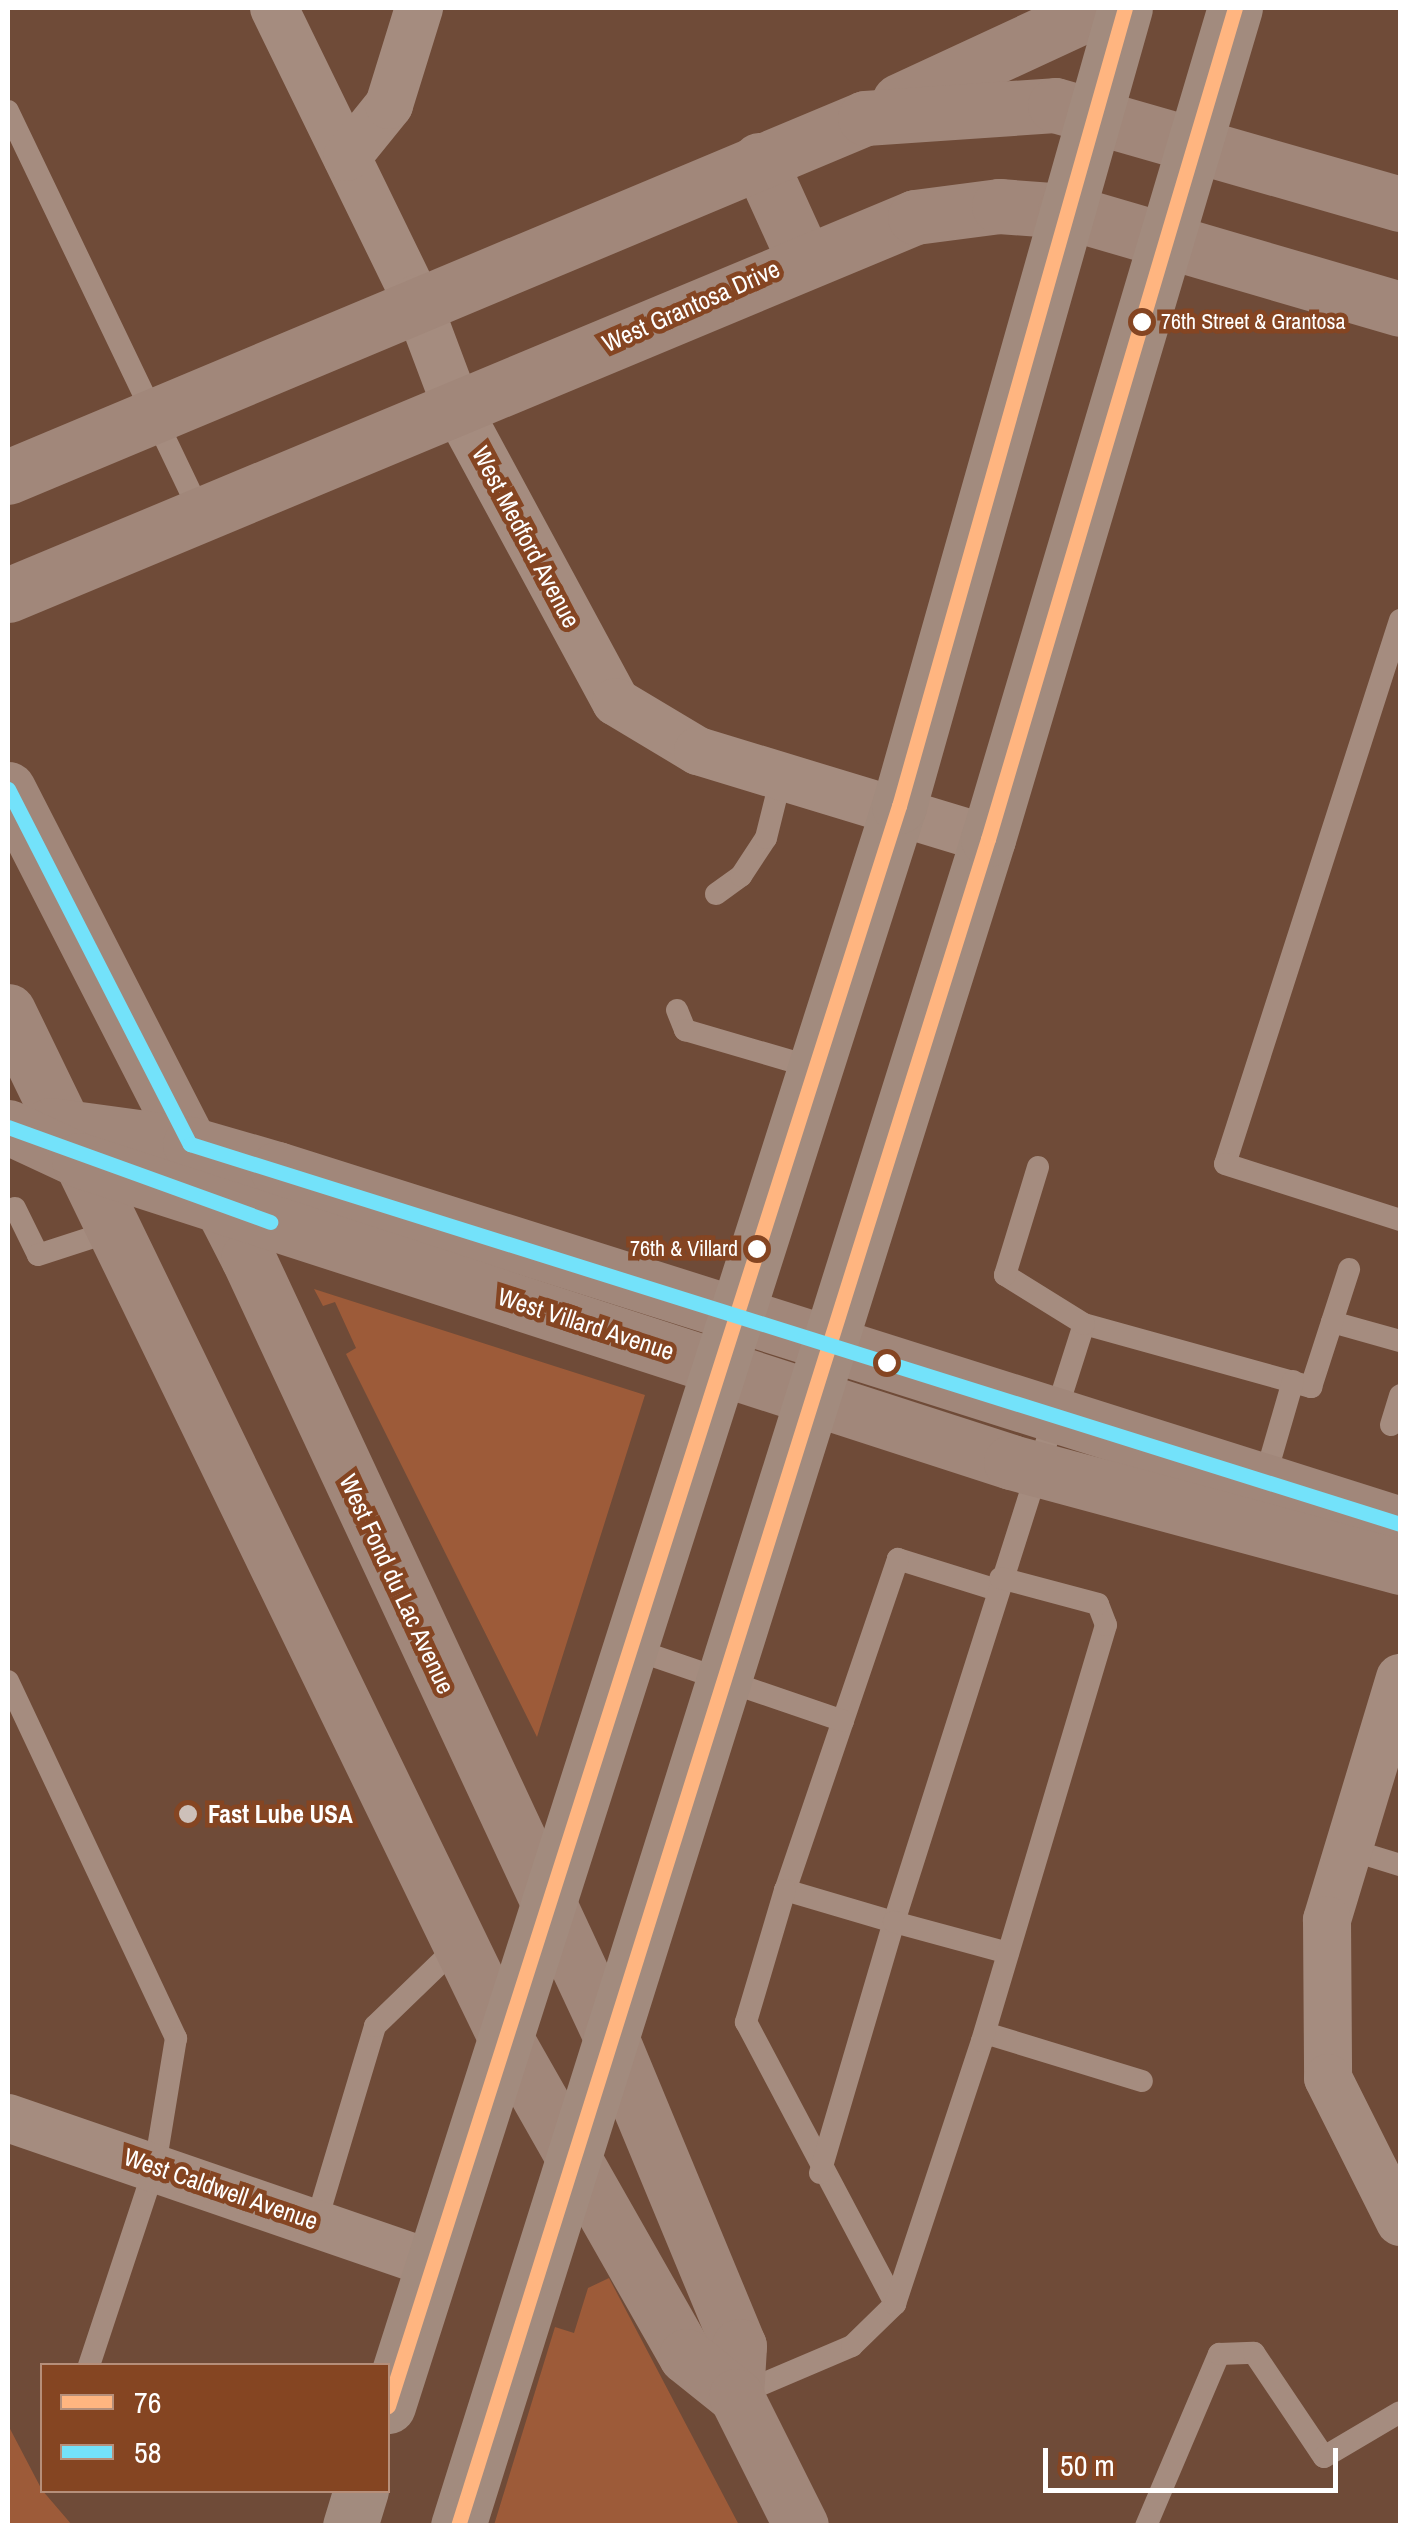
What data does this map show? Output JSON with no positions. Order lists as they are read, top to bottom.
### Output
{
  "streets": {
    "street": [
      "West Grantosa Drive",
      "West Medford Avenue",
      "West Villard Avenue",
      "West Fond du Lac Avenue",
      "West Caldwell Avenue"
    ]
  },
  "crossings": [
    ["West Grantosa Drive", "West Medford Avenue"],
    ["West Villard Avenue", "West Fond du Lac Avenue"]
  ],
  "places": ["76th Street & Grantosa", "76th & Villard", "Fast Lube USA"],
  "lines": ["transit line 76", "transit line 58"],
  "legend": ["76", "58"],
  "scale_bar": "50 m"
}
